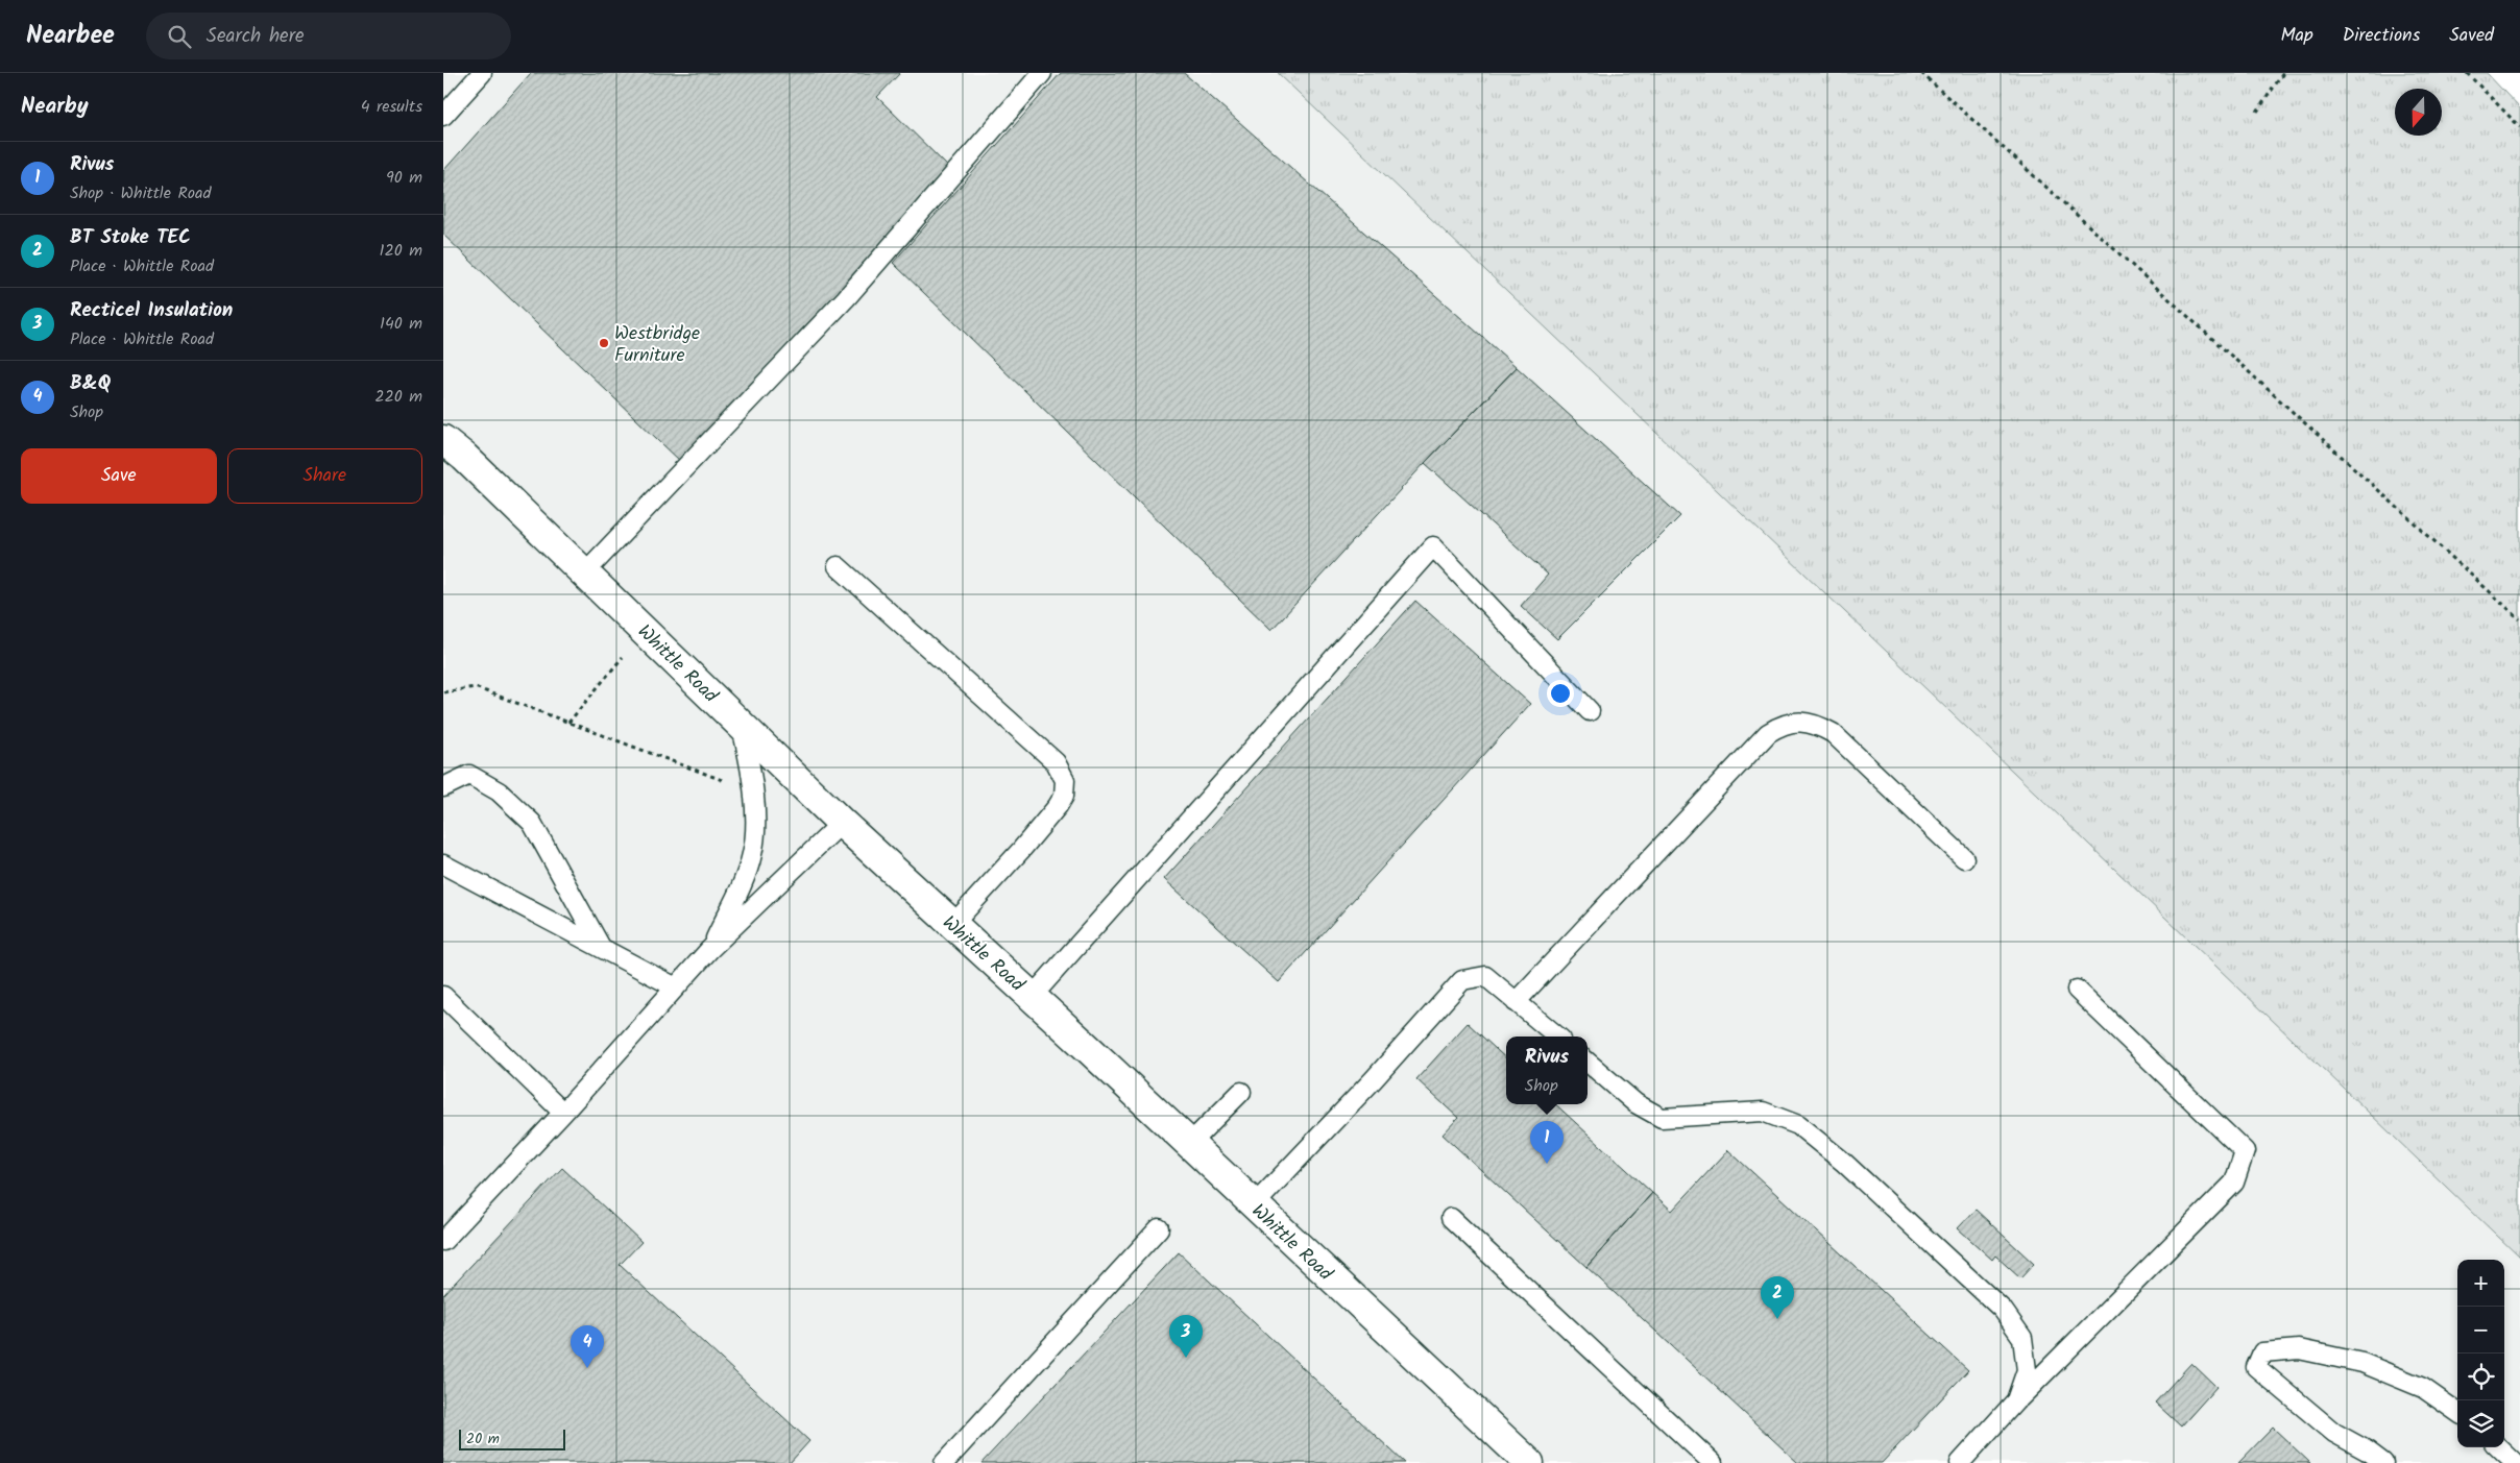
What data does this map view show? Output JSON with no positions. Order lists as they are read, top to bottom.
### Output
{
  "streets": {
    "street": ["Whittle Road"]
  },
  "places": ["Westbridge Furniture"],
  "scale_bar": "20 m",
  "north": "bottom",
  "page": {
    "header": "Nearbee",
    "search": "Search here",
    "nav": ["Map", "Directions", "Saved"],
    "heading": ["Nearby", "4 results"],
    "list": [
      {
        "mark": "1",
        "name": "Rivus",
        "note": "Shop · Whittle Road",
        "value": "90 m"
      },
      {
        "mark": "2",
        "name": "BT Stoke TEC",
        "note": "Place · Whittle Road",
        "value": "120 m"
      },
      {
        "mark": "3",
        "name": "Recticel Insulation",
        "note": "Place · Whittle Road",
        "value": "140 m"
      },
      {
        "mark": "4",
        "name": "B&Q",
        "note": "Shop",
        "value": "220 m"
      }
    ],
    "buttons": ["Save", "Share"],
    "popup": ["Rivus", "Shop"],
    "pins": [
      "1",
      "2",
      "3",
      "4"
    ],
    "map_buttons": ["+", "−"],
    "scale": "20 m"
  }
}
